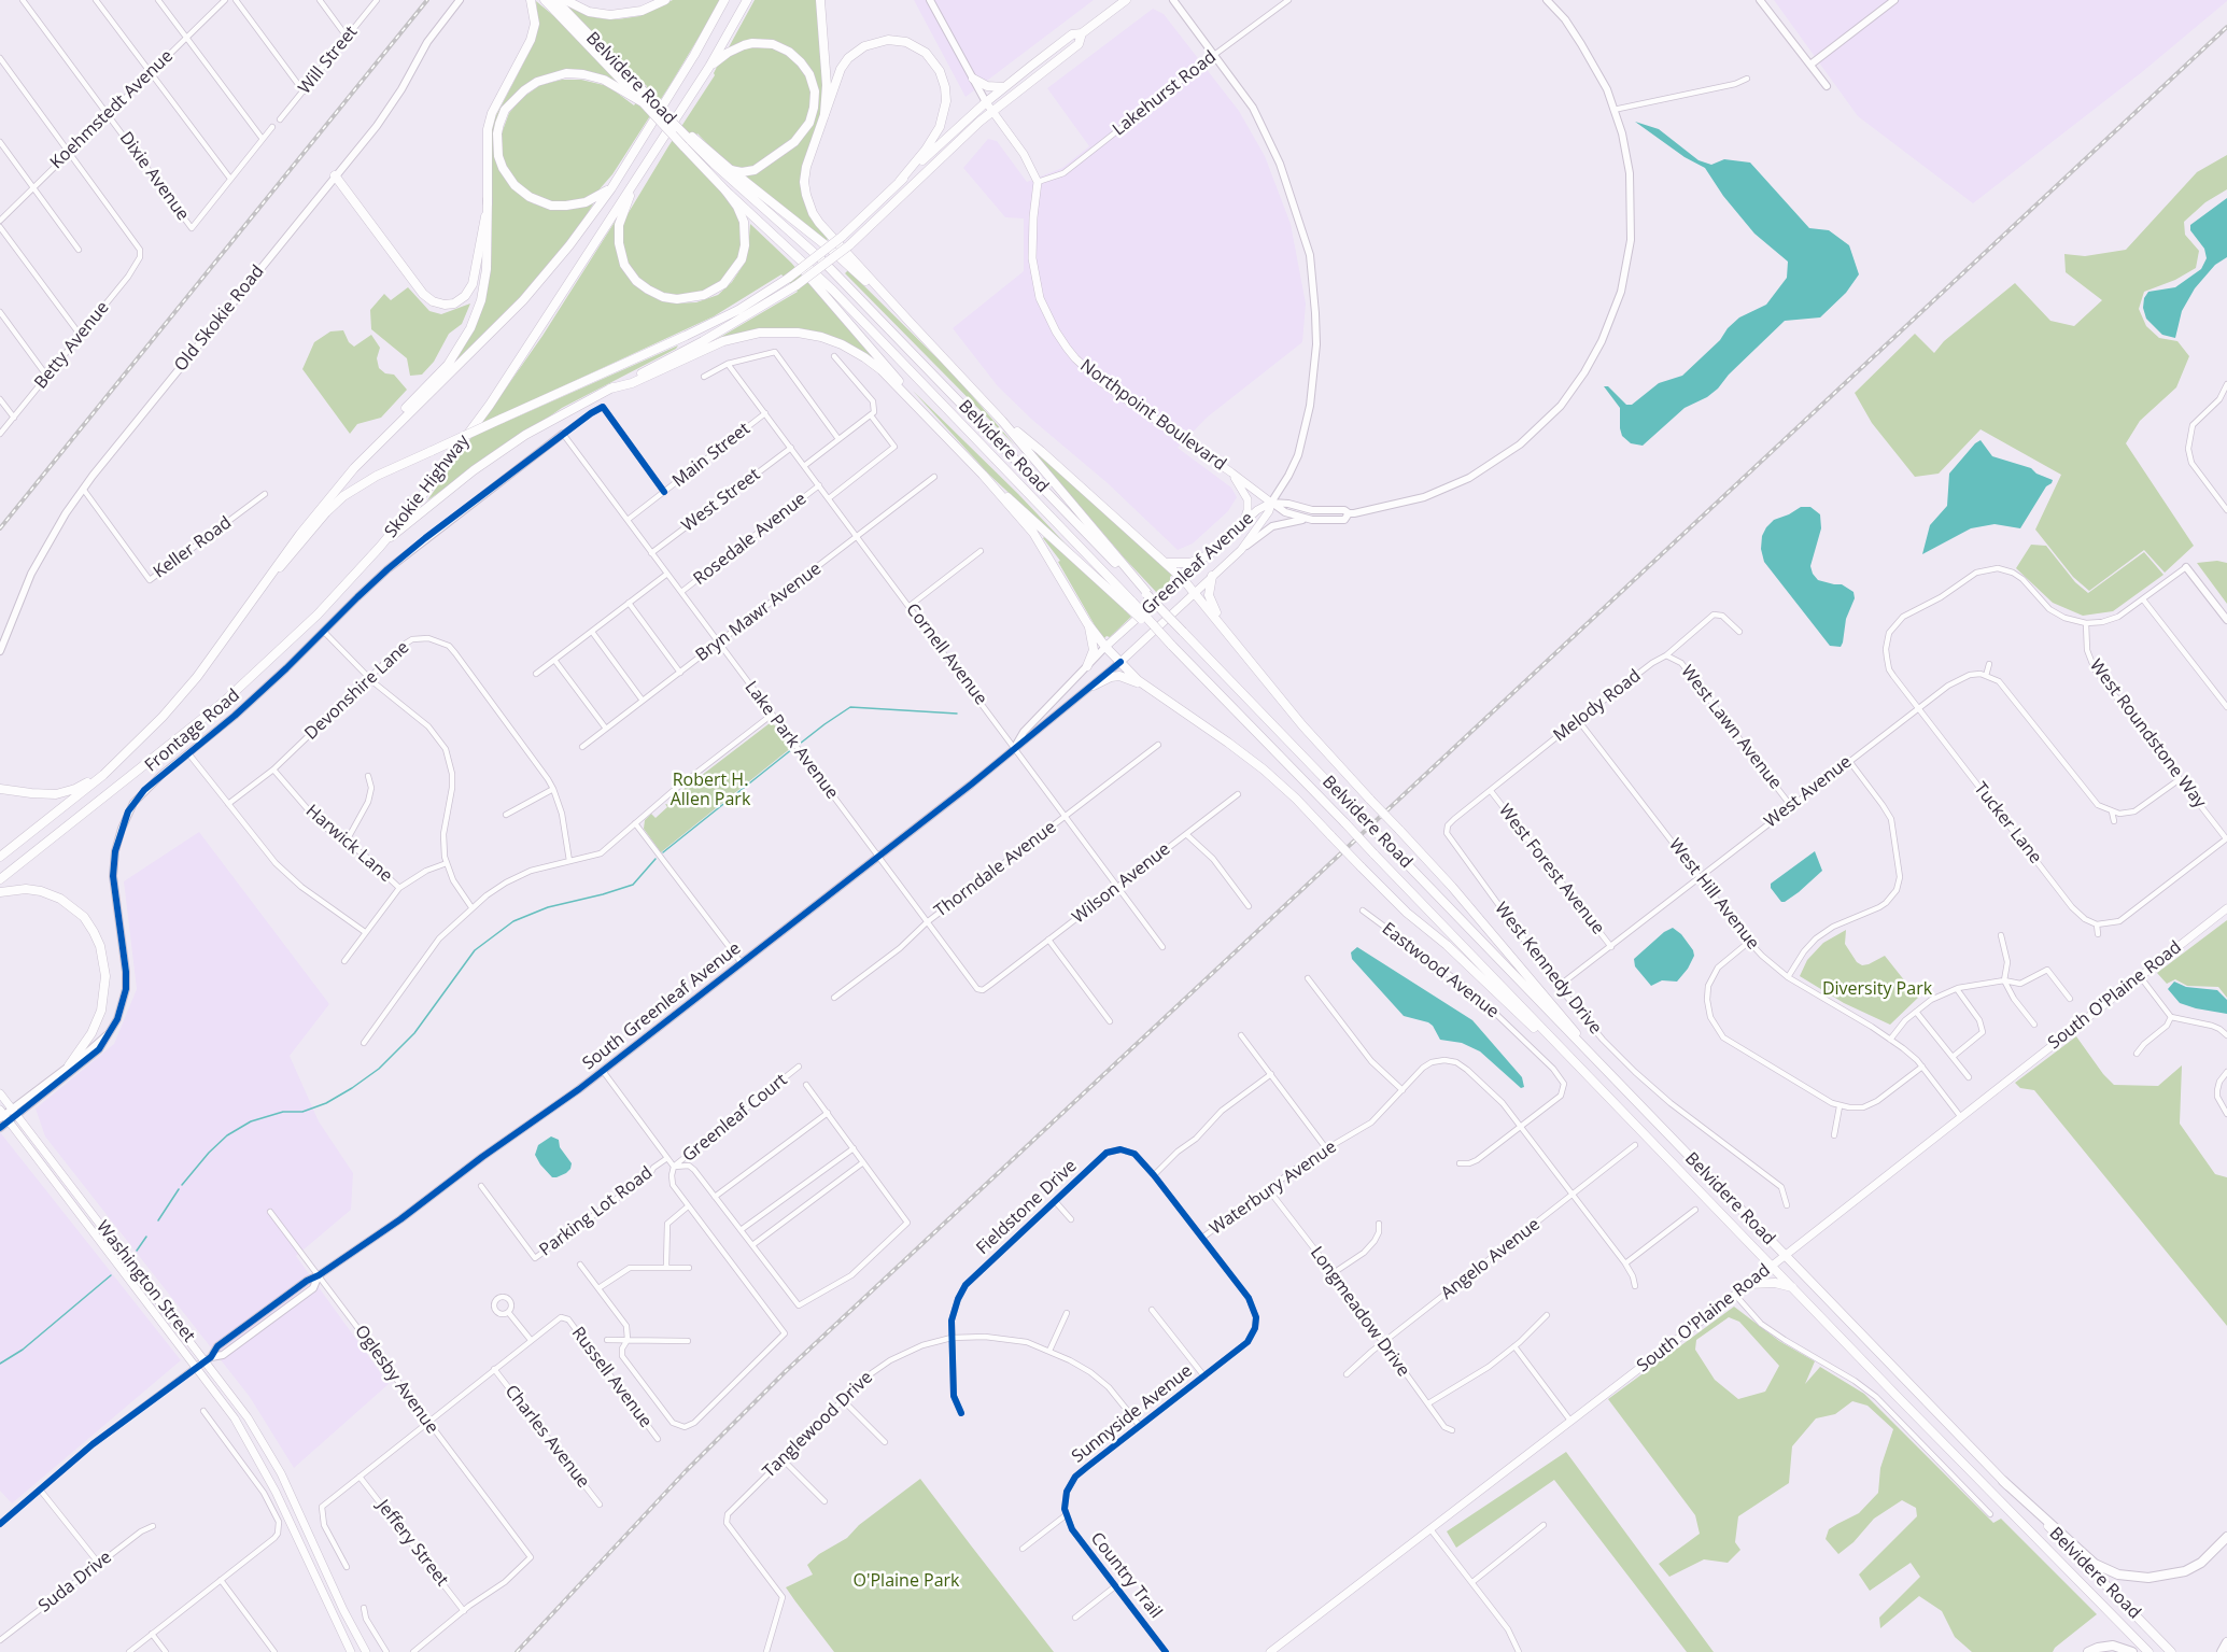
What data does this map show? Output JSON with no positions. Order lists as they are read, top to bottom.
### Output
{
  "streets": {
    "main road": [
      "Belvidere Road",
      "Northpoint Boulevard",
      "Skokie Highway",
      "Greenleaf Avenue",
      "South O'Plaine Road",
      "Washington Street"
    ],
    "street": [
      "Will Street",
      "Lakehurst Road",
      "Koehmstedt Avenue",
      "Dixie Avenue",
      "Old Skokie Road",
      "Betty Avenue",
      "Main Street",
      "West Street",
      "Rosedale Avenue",
      "Keller Road",
      "Bryn Mawr Avenue",
      "Cornell Avenue",
      "Devonshire Lane",
      "Melody Road",
      "West Lawn Avenue",
      "Frontage Road",
      "West Roundstone Way",
      "Lake Park Avenue",
      "West Avenue",
      "Tucker Lane",
      "Harwick Lane",
      "Thorndale Avenue",
      "West Forest Avenue",
      "Wilson Avenue",
      "West Hill Avenue",
      "West Kennedy Drive",
      "Eastwood Avenue",
      "South Greenleaf Avenue",
      "Greenleaf Court",
      "Waterbury Avenue",
      "Fieldstone Drive",
      "Parking Lot Road",
      "Angelo Avenue",
      "Longmeadow Drive",
      "Russell Avenue",
      "Oglesby Avenue",
      "Sunnyside Avenue",
      "Tanglewood Drive",
      "Charles Avenue",
      "Jeffery Street",
      "Country Trail",
      "Suda Drive"
    ]
  },
  "crossings": [
    ["Belvidere Road", "South O'Plaine Road"],
    ["Lakehurst Road", "Northpoint Boulevard"],
    ["Koehmstedt Avenue", "Dixie Avenue"],
    ["Koehmstedt Avenue", "Betty Avenue"],
    ["Old Skokie Road", "Keller Road"],
    ["Northpoint Boulevard", "Greenleaf Avenue"],
    ["Main Street", "Cornell Avenue"],
    ["Main Street", "Lake Park Avenue"],
    ["West Street", "Cornell Avenue"],
    ["West Street", "Lake Park Avenue"],
    ["Rosedale Avenue", "Cornell Avenue"],
    ["Rosedale Avenue", "Lake Park Avenue"],
    ["Greenleaf Avenue", "South Greenleaf Avenue"],
    ["Bryn Mawr Avenue", "Cornell Avenue"],
    ["Bryn Mawr Avenue", "Lake Park Avenue"],
    ["Cornell Avenue", "Thorndale Avenue"],
    ["Cornell Avenue", "Wilson Avenue"],
    ["Cornell Avenue", "South Greenleaf Avenue"],
    ["Devonshire Lane", "Harwick Lane"],
    ["Melody Road", "West Lawn Avenue"],
    ["Melody Road", "West Forest Avenue"],
    ["Melody Road", "West Hill Avenue"],
    ["Melody Road", "West Kennedy Drive"],
    ["West Lawn Avenue", "West Avenue"],
    ["Frontage Road", "Lake Park Avenue"],
    ["Frontage Road", "Washington Street"],
    ["West Roundstone Way", "Tucker Lane"],
    ["Lake Park Avenue", "Thorndale Avenue"],
    ["Lake Park Avenue", "Wilson Avenue"],
    ["Lake Park Avenue", "South Greenleaf Avenue"],
    ["West Avenue", "Tucker Lane"],
    ["West Avenue", "West Forest Avenue"],
    ["West Avenue", "West Hill Avenue"],
    ["West Avenue", "West Kennedy Drive"],
    ["West Hill Avenue", "South O'Plaine Road"],
    ["Eastwood Avenue", "Waterbury Avenue"],
    ["South Greenleaf Avenue", "Greenleaf Court"],
    ["South Greenleaf Avenue", "Washington Street"],
    ["South Greenleaf Avenue", "Oglesby Avenue"],
    ["Greenleaf Court", "Parking Lot Road"],
    ["Waterbury Avenue", "Fieldstone Drive"],
    ["Waterbury Avenue", "Longmeadow Drive"],
    ["Fieldstone Drive", "Sunnyside Avenue"],
    ["Fieldstone Drive", "Tanglewood Drive"],
    ["Angelo Avenue", "Longmeadow Drive"],
    ["Oglesby Avenue", "Jeffery Street"],
    ["Sunnyside Avenue", "Tanglewood Drive"],
    ["Sunnyside Avenue", "Country Trail"]
  ],
  "parks": ["Robert H. Allen Park", "Diversity Park", "O'Plaine Park"]
}
